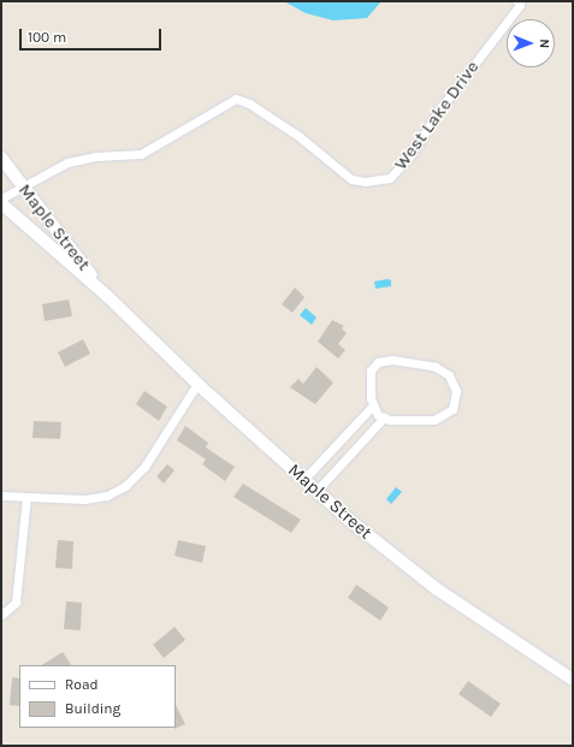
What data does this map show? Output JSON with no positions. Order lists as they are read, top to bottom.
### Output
{
  "streets": {
    "main road": ["Maple Street"],
    "street": ["West Lake Drive"]
  },
  "crossings": [
    ["West Lake Drive", "Maple Street"]
  ],
  "legend": ["Road", "Building"],
  "scale_bar": "100 m",
  "north": "right"
}
